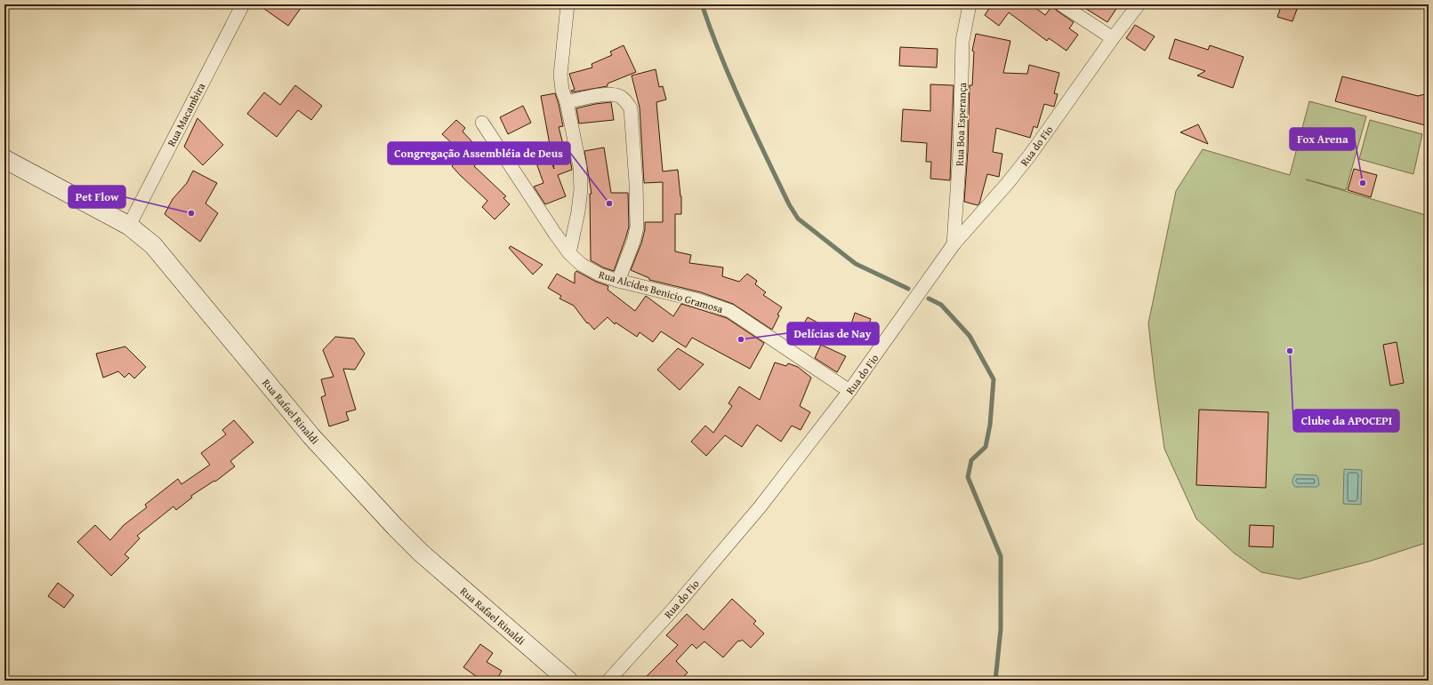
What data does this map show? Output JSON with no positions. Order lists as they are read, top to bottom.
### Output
{
  "streets": {
    "street": [
      "Rua Macambira",
      "Rua Boa Esperança",
      "Rua do Fio",
      "Rua Alcides Benicio Gramosa",
      "Rua Rafael Rinaldi"
    ]
  },
  "crossings": [
    ["Rua Macambira", "Rua Rafael Rinaldi"],
    ["Rua Boa Esperança", "Rua do Fio"],
    ["Rua do Fio", "Rua Alcides Benicio Gramosa"]
  ],
  "places": [
    "Fox Arena",
    "Congregação Assembléia de Deus",
    "Pet Flow",
    "Delícias de Nay",
    "Clube da APOCEPI"
  ]
}
